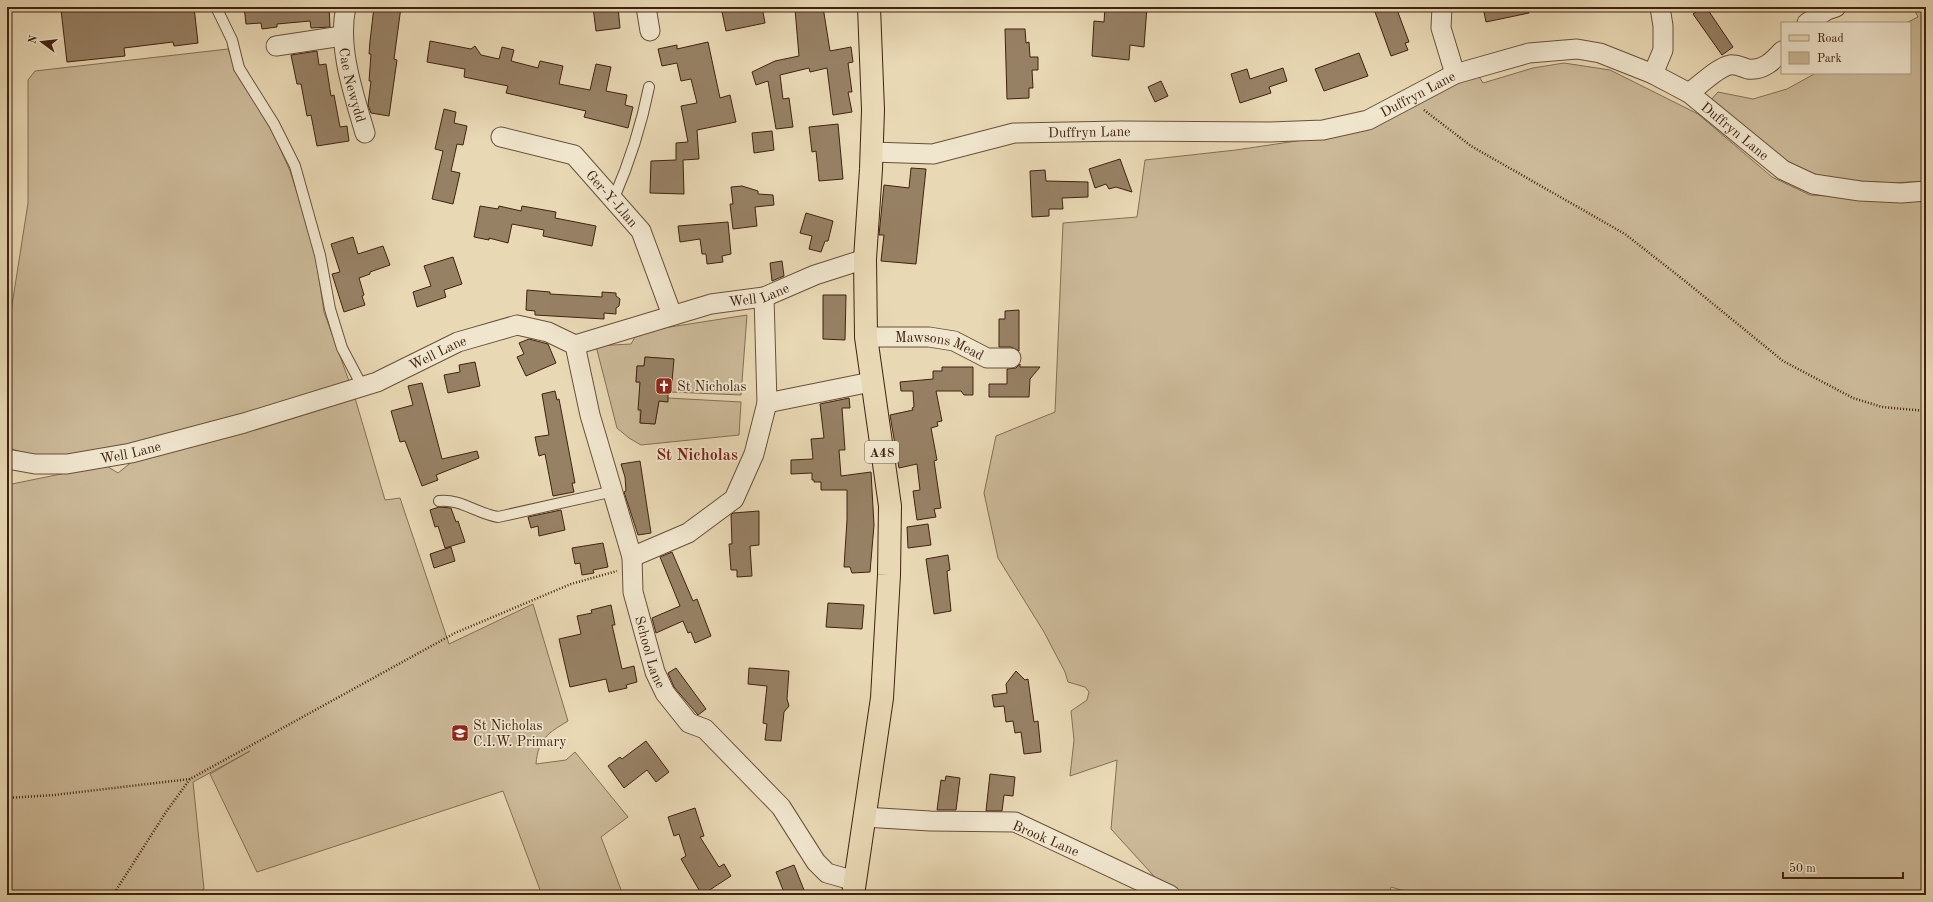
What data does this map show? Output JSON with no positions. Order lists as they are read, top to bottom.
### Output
{
  "streets": {
    "main road": ["A48"],
    "street": [
      "Cae Newydd",
      "Duffryn Lane",
      "Ger-Y-Llan",
      "Well Lane",
      "Mawsons Mead",
      "School Lane",
      "Brook Lane"
    ]
  },
  "crossings": [
    ["Duffryn Lane", "A48"],
    ["Ger-Y-Llan", "Well Lane"],
    ["Well Lane", "A48"],
    ["Well Lane", "School Lane"],
    ["Mawsons Mead", "A48"],
    ["A48", "School Lane"],
    ["A48", "Brook Lane"]
  ],
  "districts": ["St Nicholas"],
  "places": {
    "church": ["St Nicholas"],
    "school or university": ["St Nicholas C.I.W. Primary"]
  },
  "legend": ["Road", "Park"],
  "scale_bar": "50 m",
  "north": "left"
}
